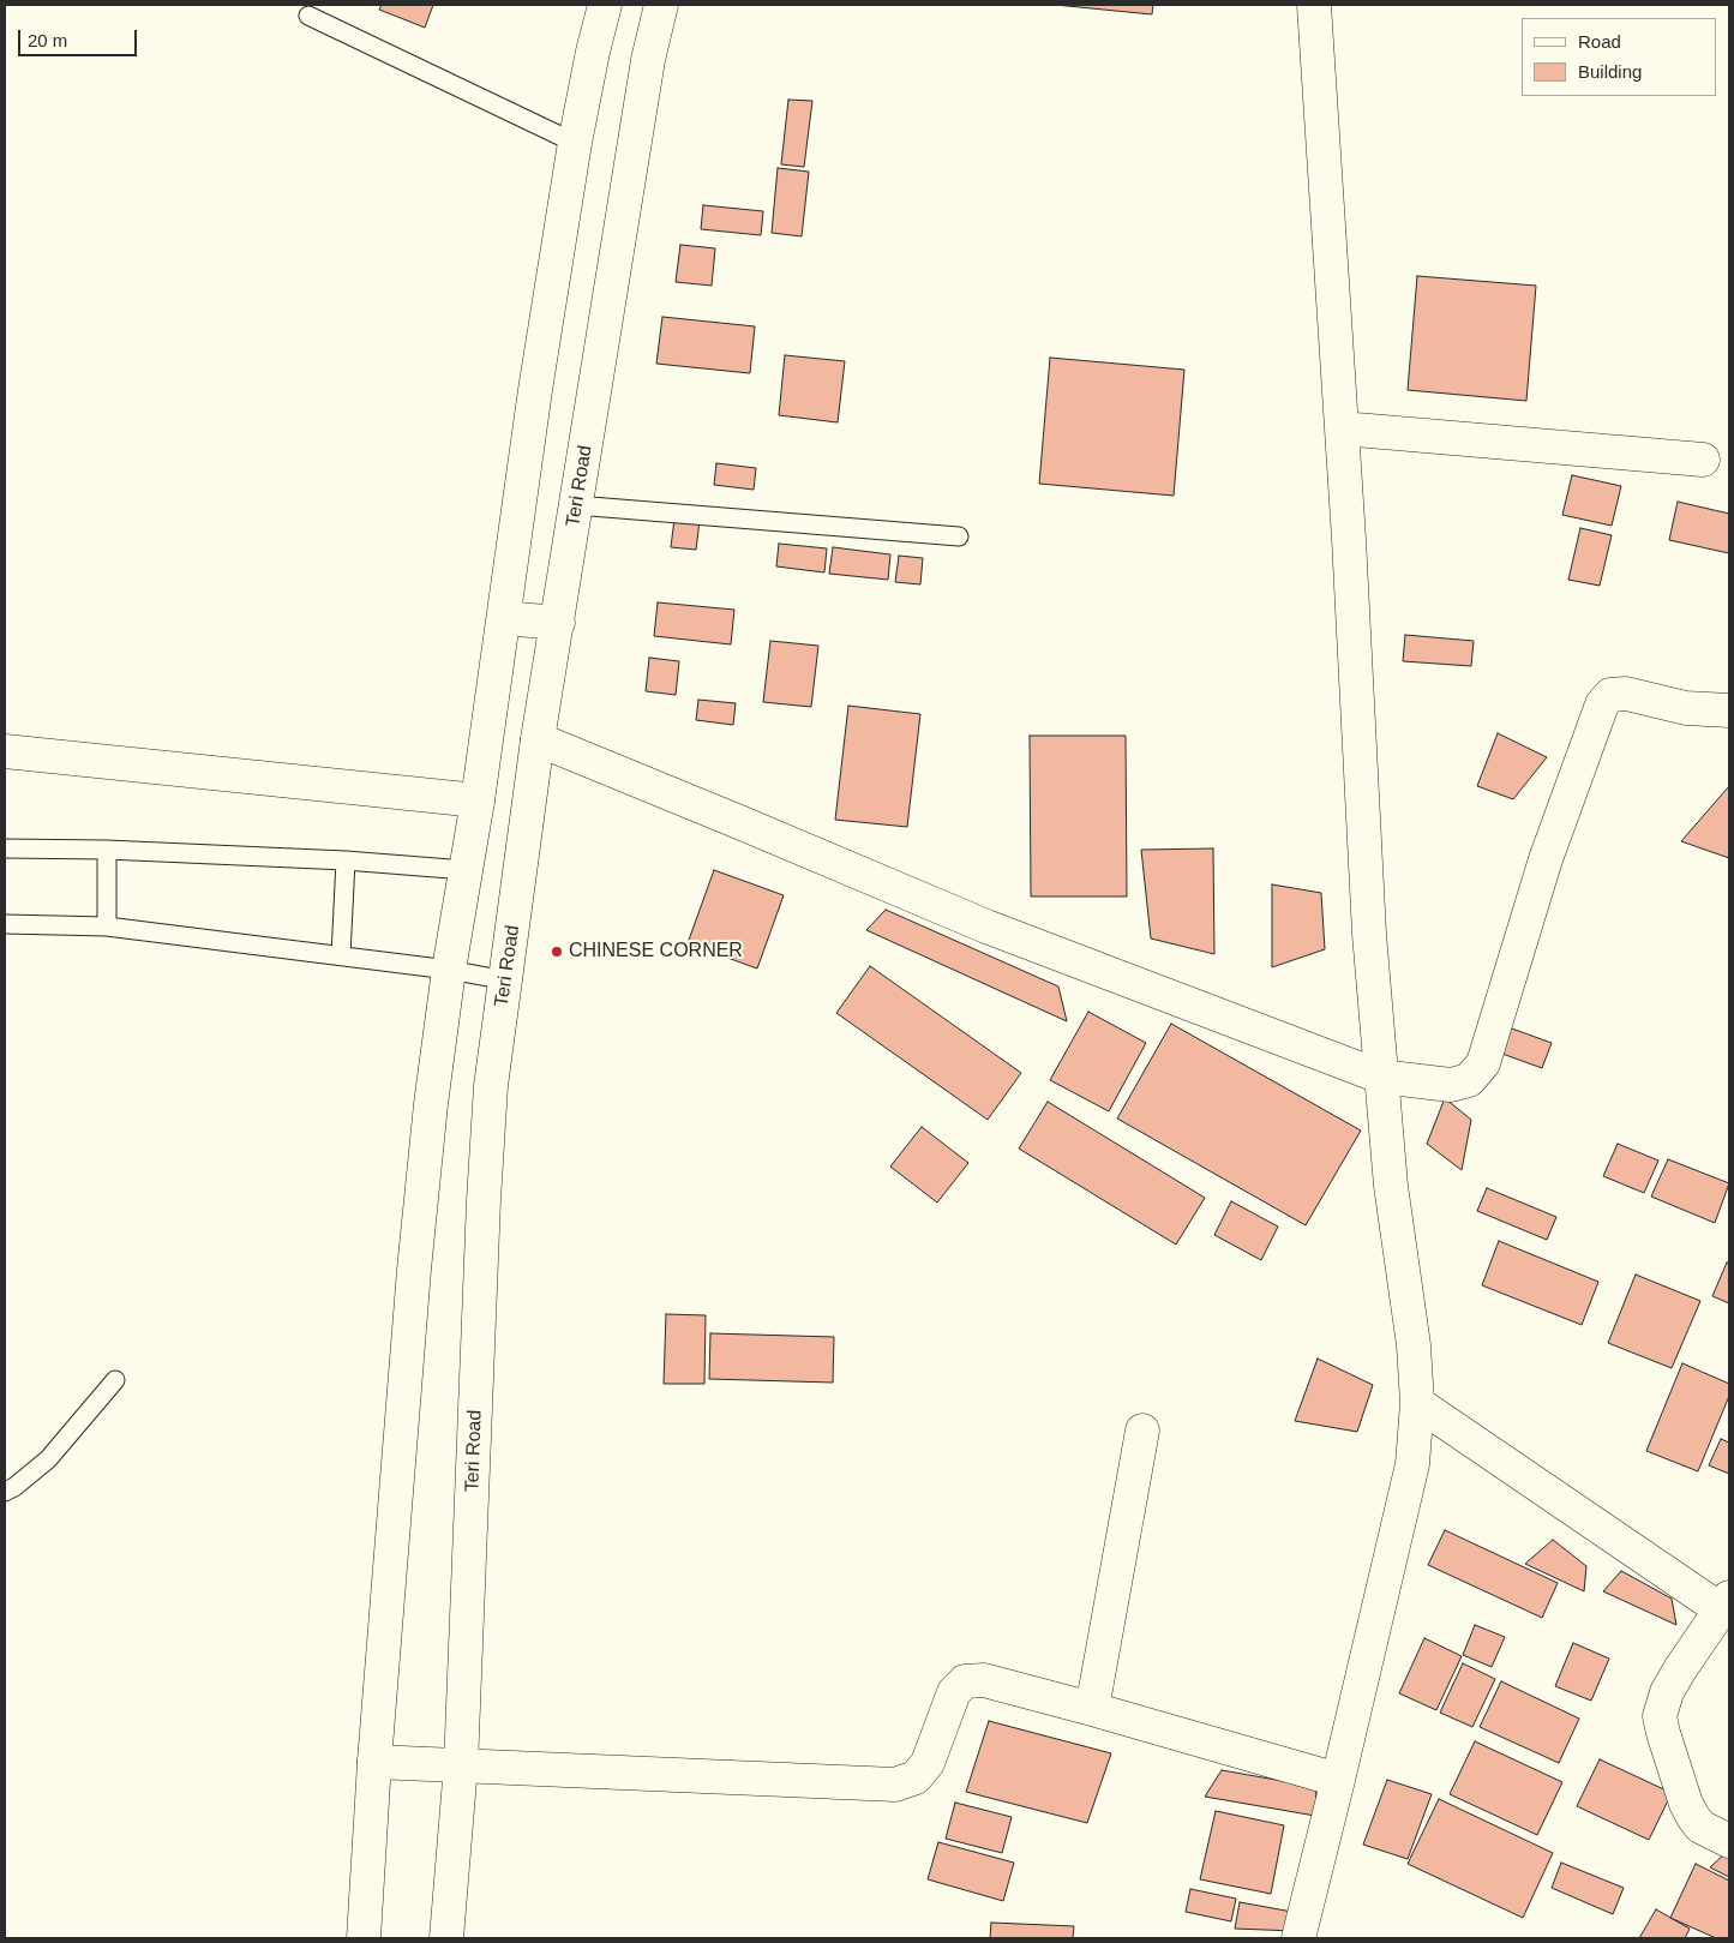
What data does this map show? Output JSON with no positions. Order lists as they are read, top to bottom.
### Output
{
  "streets": {
    "street": ["Teri Road"]
  },
  "places": ["CHINESE CORNER"],
  "legend": ["Road", "Building"],
  "scale_bar": "20 m"
}
